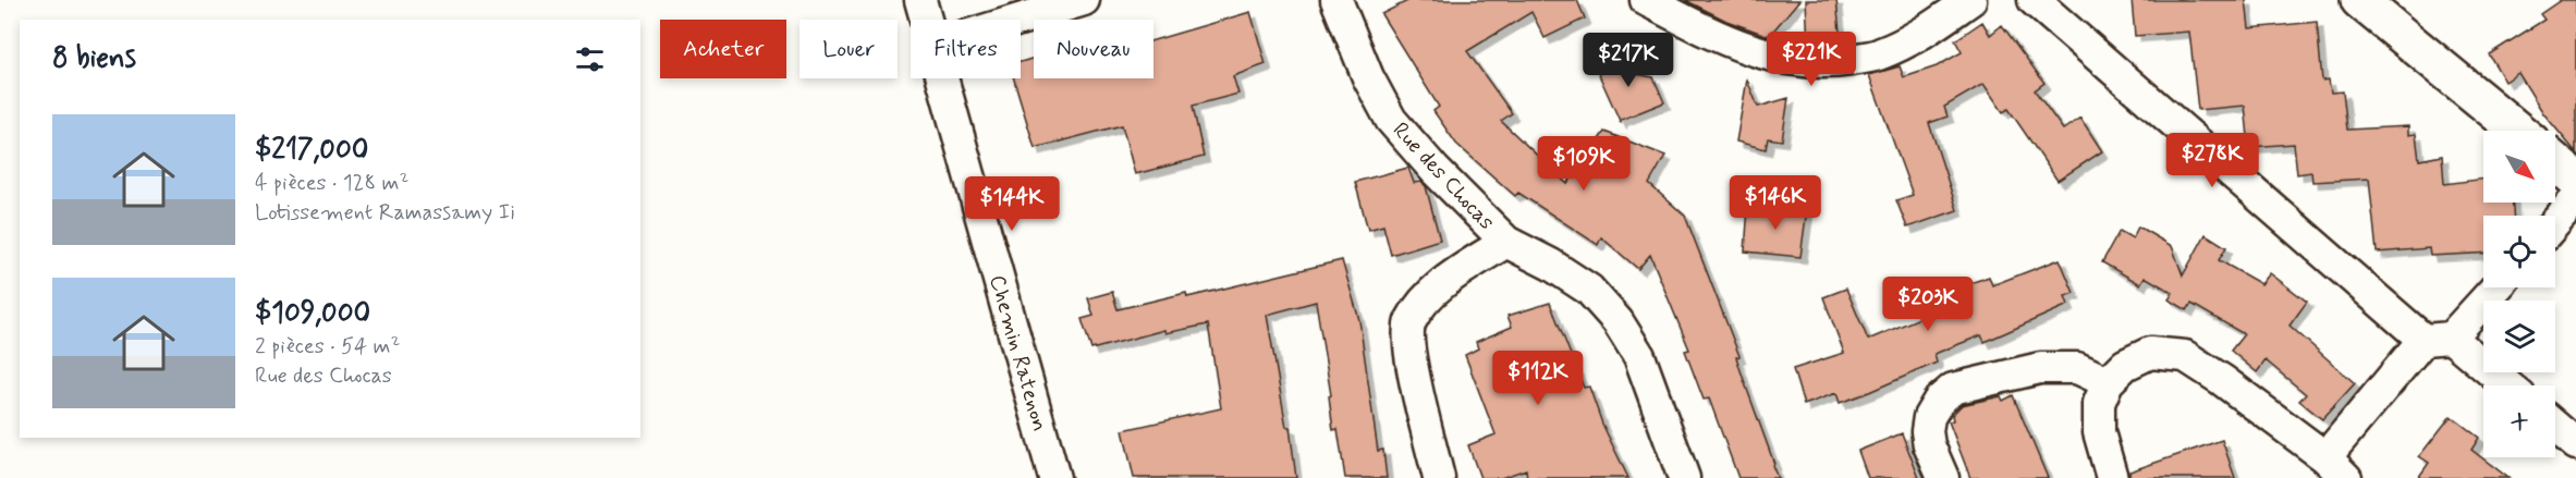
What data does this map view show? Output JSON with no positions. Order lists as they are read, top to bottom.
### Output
{
  "streets": {
    "street": ["Rue des Chocas", "Chemin Ratenon"]
  },
  "north": "bottom right",
  "page": {
    "chip": [
      "Acheter",
      "Louer",
      "Filtres",
      "Nouveau"
    ],
    "heading": "8 biens",
    "price": [
      "$221K",
      "$217K",
      "$278K",
      "$109K",
      "$146K",
      "$144K",
      "$203K",
      "$112K"
    ],
    "list": [
      {
        "name": "$217,000",
        "note": "4 pièces · 128 m² · Lotissement Ramassamy Ii"
      },
      {
        "name": "$109,000",
        "note": "2 pièces · 54 m² · Rue des Chocas"
      }
    ],
    "map_buttons": "+"
  }
}
